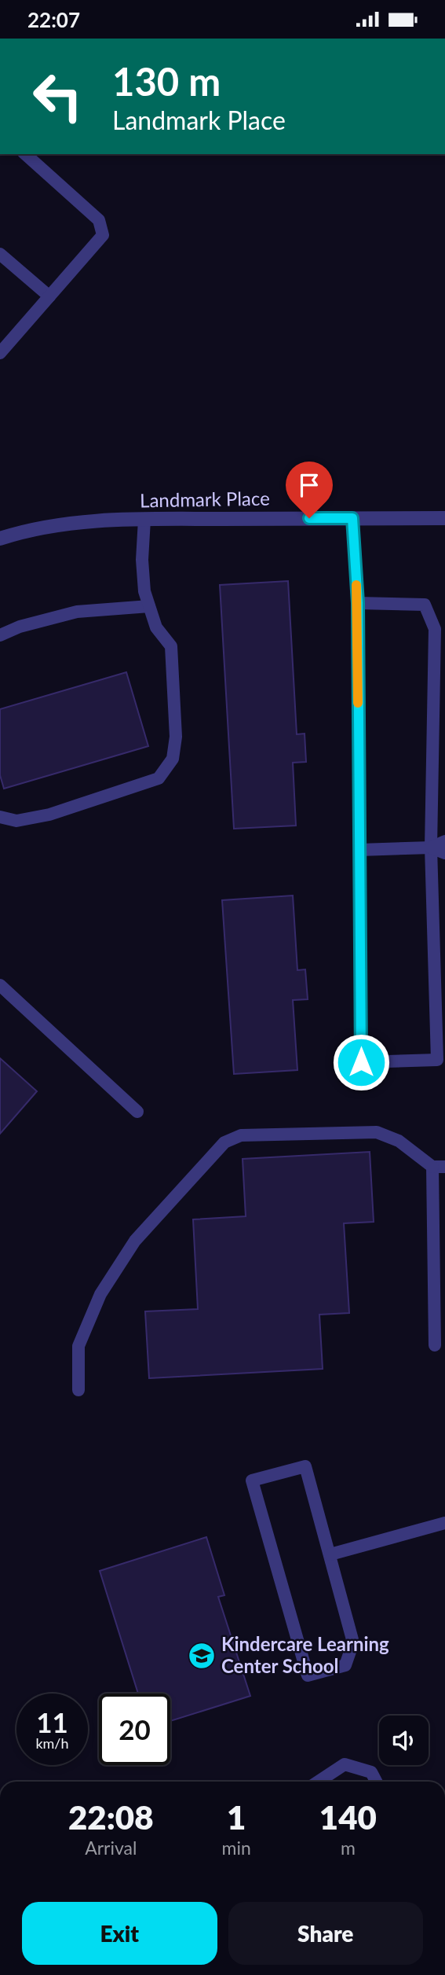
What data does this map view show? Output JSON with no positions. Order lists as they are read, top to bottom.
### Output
{
  "streets": {
    "street": ["Landmark Place"]
  },
  "places": {
    "school or university": ["Kindercare Learning Center School"]
  },
  "page": {
    "status": "22:07",
    "turn": ["130 m", "Landmark Place"],
    "speed": "11 km/h",
    "limit": "20",
    "eta": [
      "22:08",
      "Arrival",
      "1",
      "min",
      "140",
      "m"
    ],
    "buttons": ["Exit", "Share"]
  }
}
